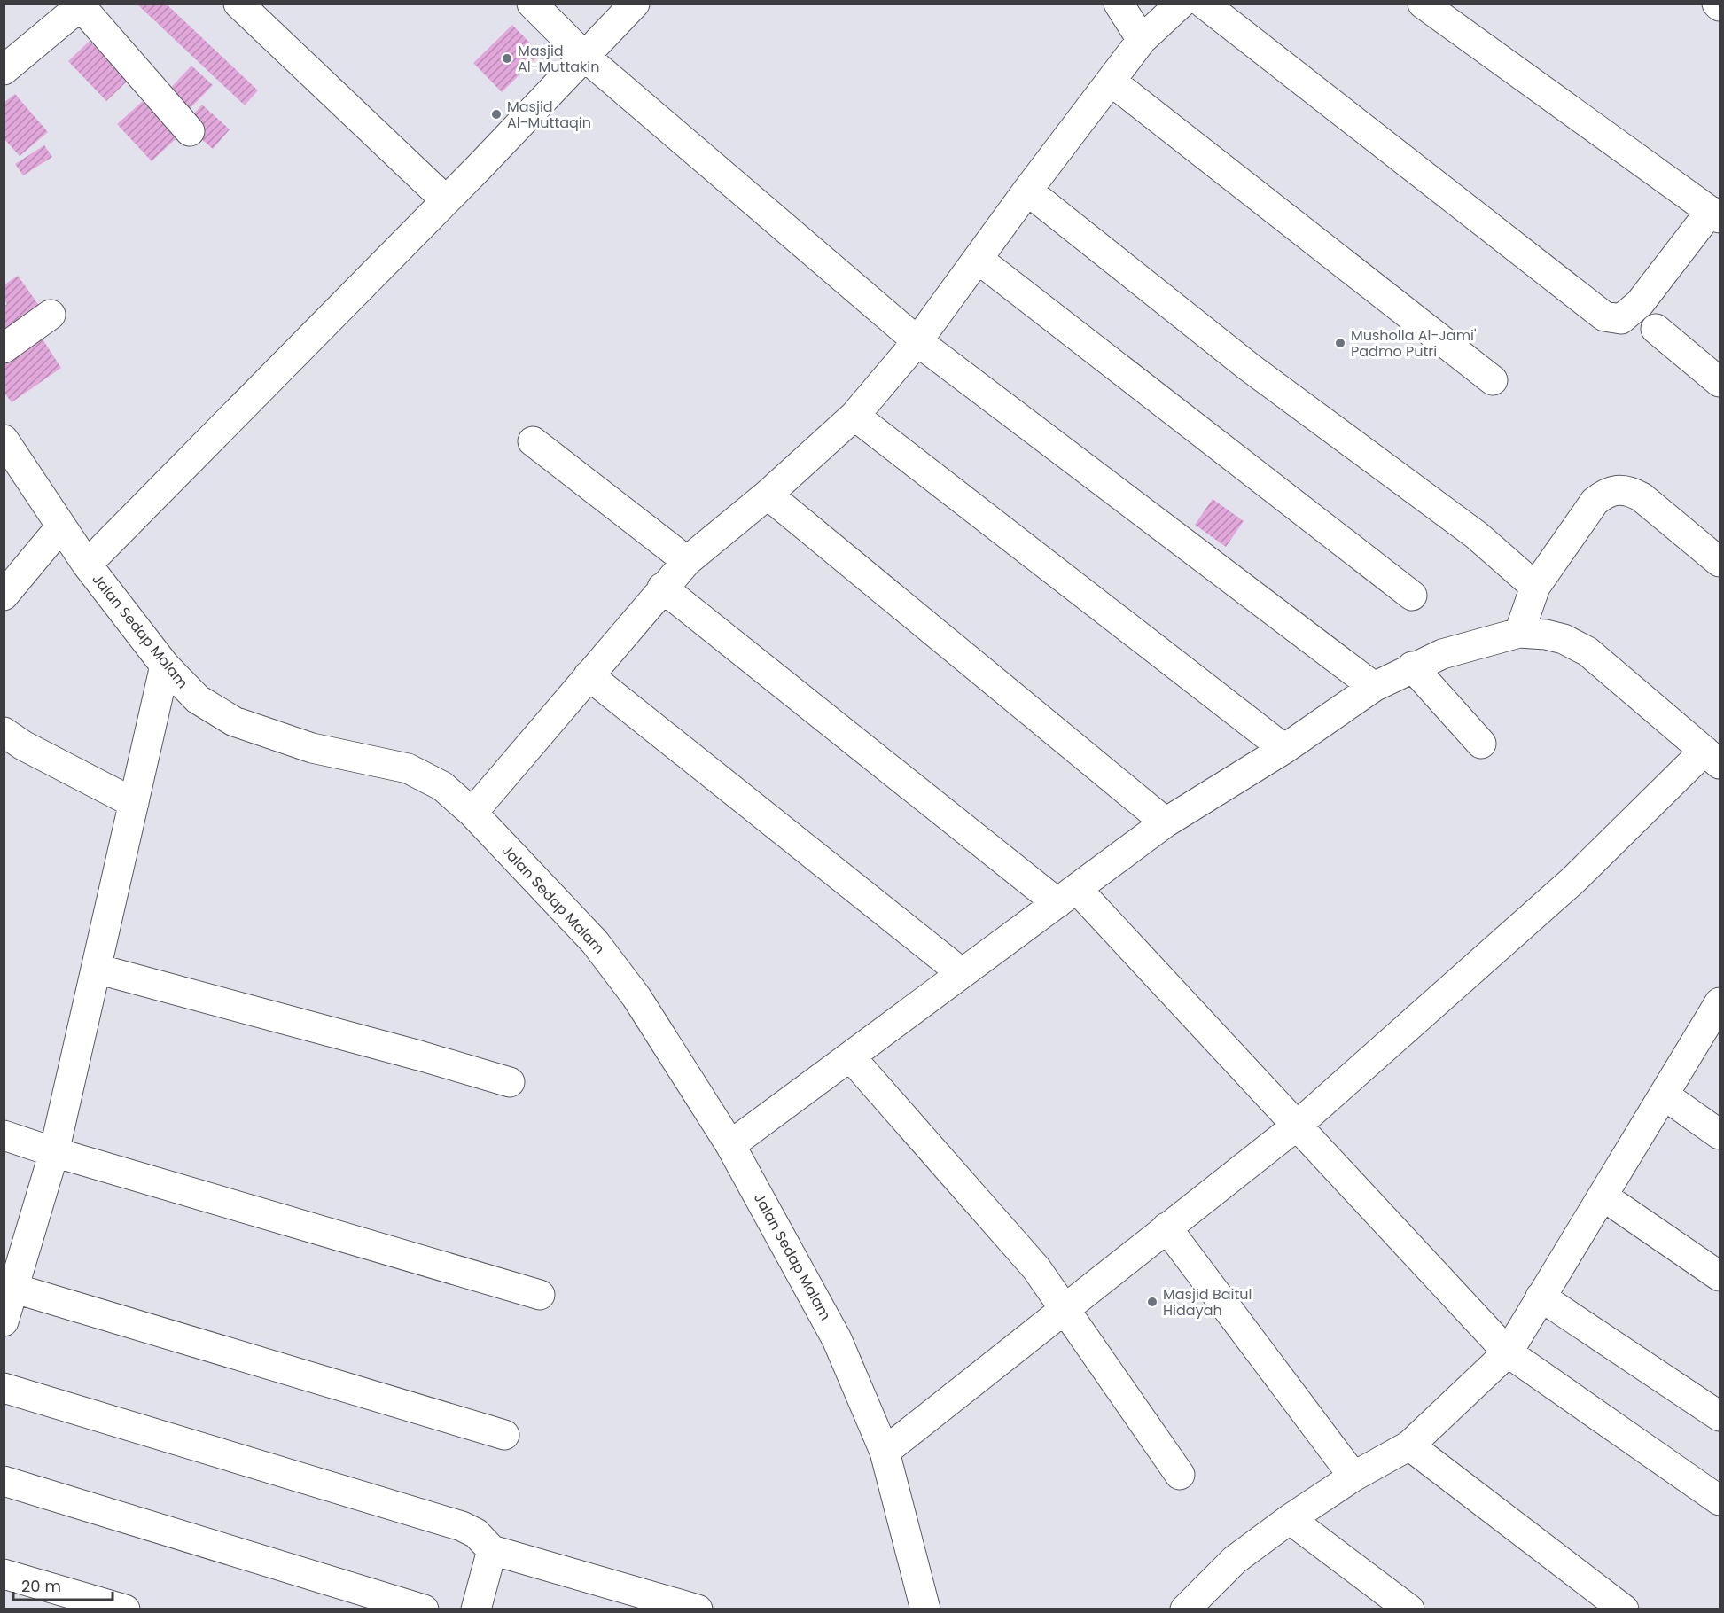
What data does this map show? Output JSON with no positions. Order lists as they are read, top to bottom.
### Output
{
  "streets": {
    "street": ["Jalan Sedap Malam"]
  },
  "places": [
    "Masjid Al-Muttakin",
    "Masjid Al-Muttaqin",
    "Musholla Al-Jami' Padmo Putri",
    "Masjid Baitul Hidayah"
  ],
  "scale_bar": "20 m"
}
